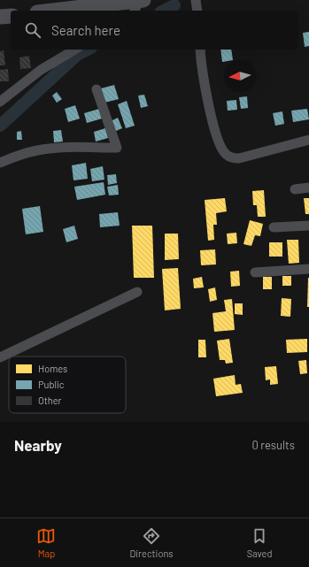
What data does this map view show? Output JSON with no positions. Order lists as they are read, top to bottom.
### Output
{
  "legend": ["Homes", "Public", "Other"],
  "north": "left",
  "page": {
    "search": "Search here",
    "heading": ["Nearby", "0 results"],
    "nav": ["Map", "Directions", "Saved"]
  }
}
